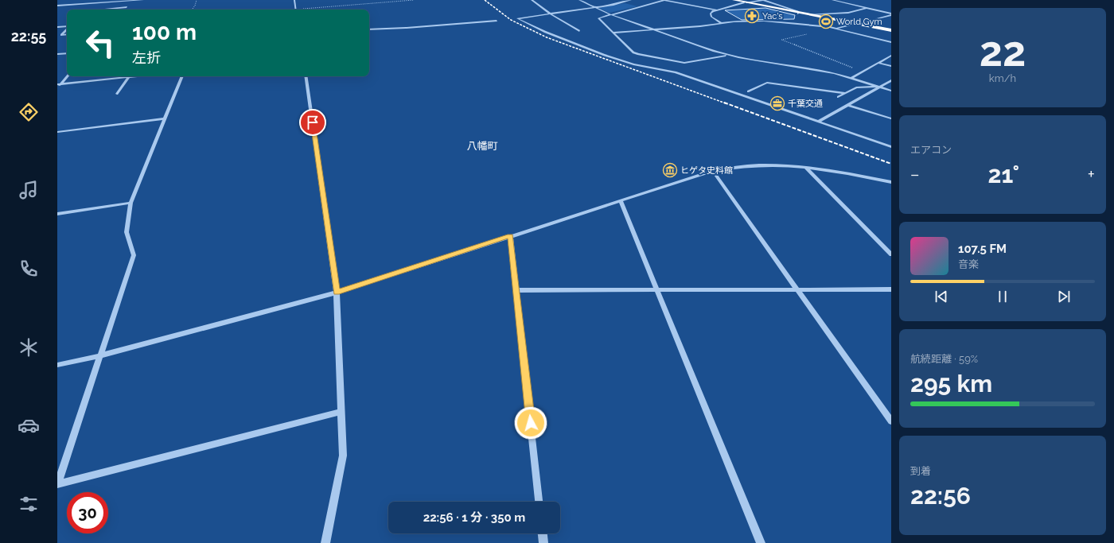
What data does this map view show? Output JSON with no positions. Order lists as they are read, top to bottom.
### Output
{
  "districts": ["八幡町"],
  "places": {
    "pharmacy": ["Yac's"],
    "sports": ["World Gym"],
    "office": ["千葉交通"],
    "museum": ["ヒゲタ史料館"]
  },
  "page": {
    "tabs": "22:55",
    "tile": [
      ["22", "km/h"],
      "エアコン",
      ["航続距離 · 59%", "295 km"],
      ["到着", "22:56"]
    ],
    "turn": ["100 m", "左折"],
    "heat": ["−", "21°", "+"],
    "song": ["107.5 FM", "音楽"],
    "limit": "30",
    "trip": "22:56 · 1 分 · 350 m"
  }
}
